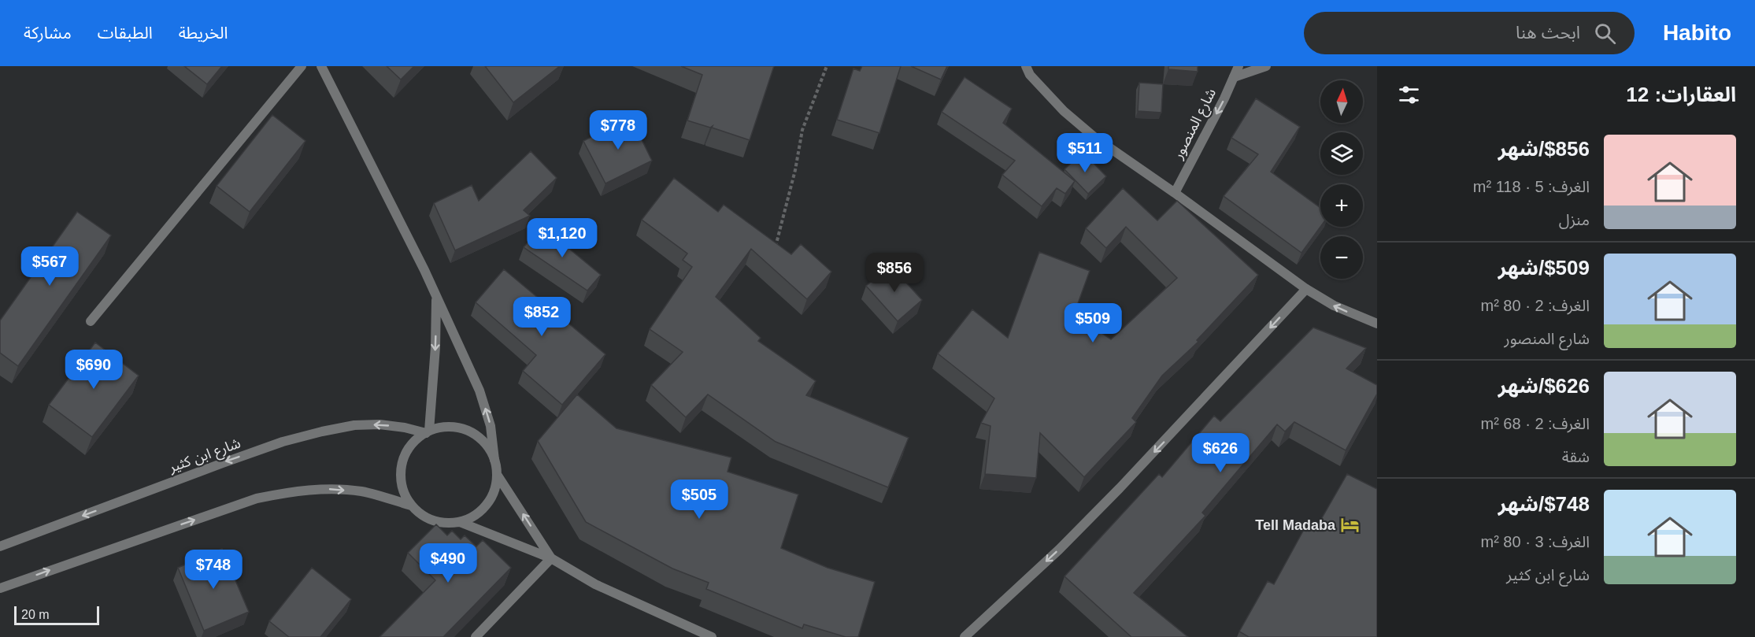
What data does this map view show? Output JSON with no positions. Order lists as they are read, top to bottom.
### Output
{
  "streets": {
    "street": ["شارع المنصور", "شارع ابن كثير"]
  },
  "one_way": ["شارع المنصور"],
  "places": {
    "hotel": ["Tell Madaba"]
  },
  "scale_bar": "20 m",
  "north": "top",
  "page": {
    "header": "Habito",
    "search": "ابحث هنا",
    "nav": ["الخريطة", "الطبقات", "مشاركة"],
    "heading": "العقارات: 12",
    "map_buttons": ["+", "−"],
    "price": [
      "$778",
      "$511",
      "$1,120",
      "$567",
      "$856",
      "$852",
      "$509",
      "$690",
      "$626",
      "$505",
      "$490",
      "$748"
    ],
    "list": [
      {
        "name": "$856/شهر",
        "note": "الغرف: 5 · 118 m² · منزل"
      },
      {
        "name": "$509/شهر",
        "note": "الغرف: 2 · 80 m² · شارع المنصور"
      },
      {
        "name": "$626/شهر",
        "note": "الغرف: 2 · 68 m² · شقة"
      },
      {
        "name": "$748/شهر",
        "note": "الغرف: 3 · 80 m² · شارع ابن كثير"
      }
    ],
    "scale": "20 m"
  }
}
